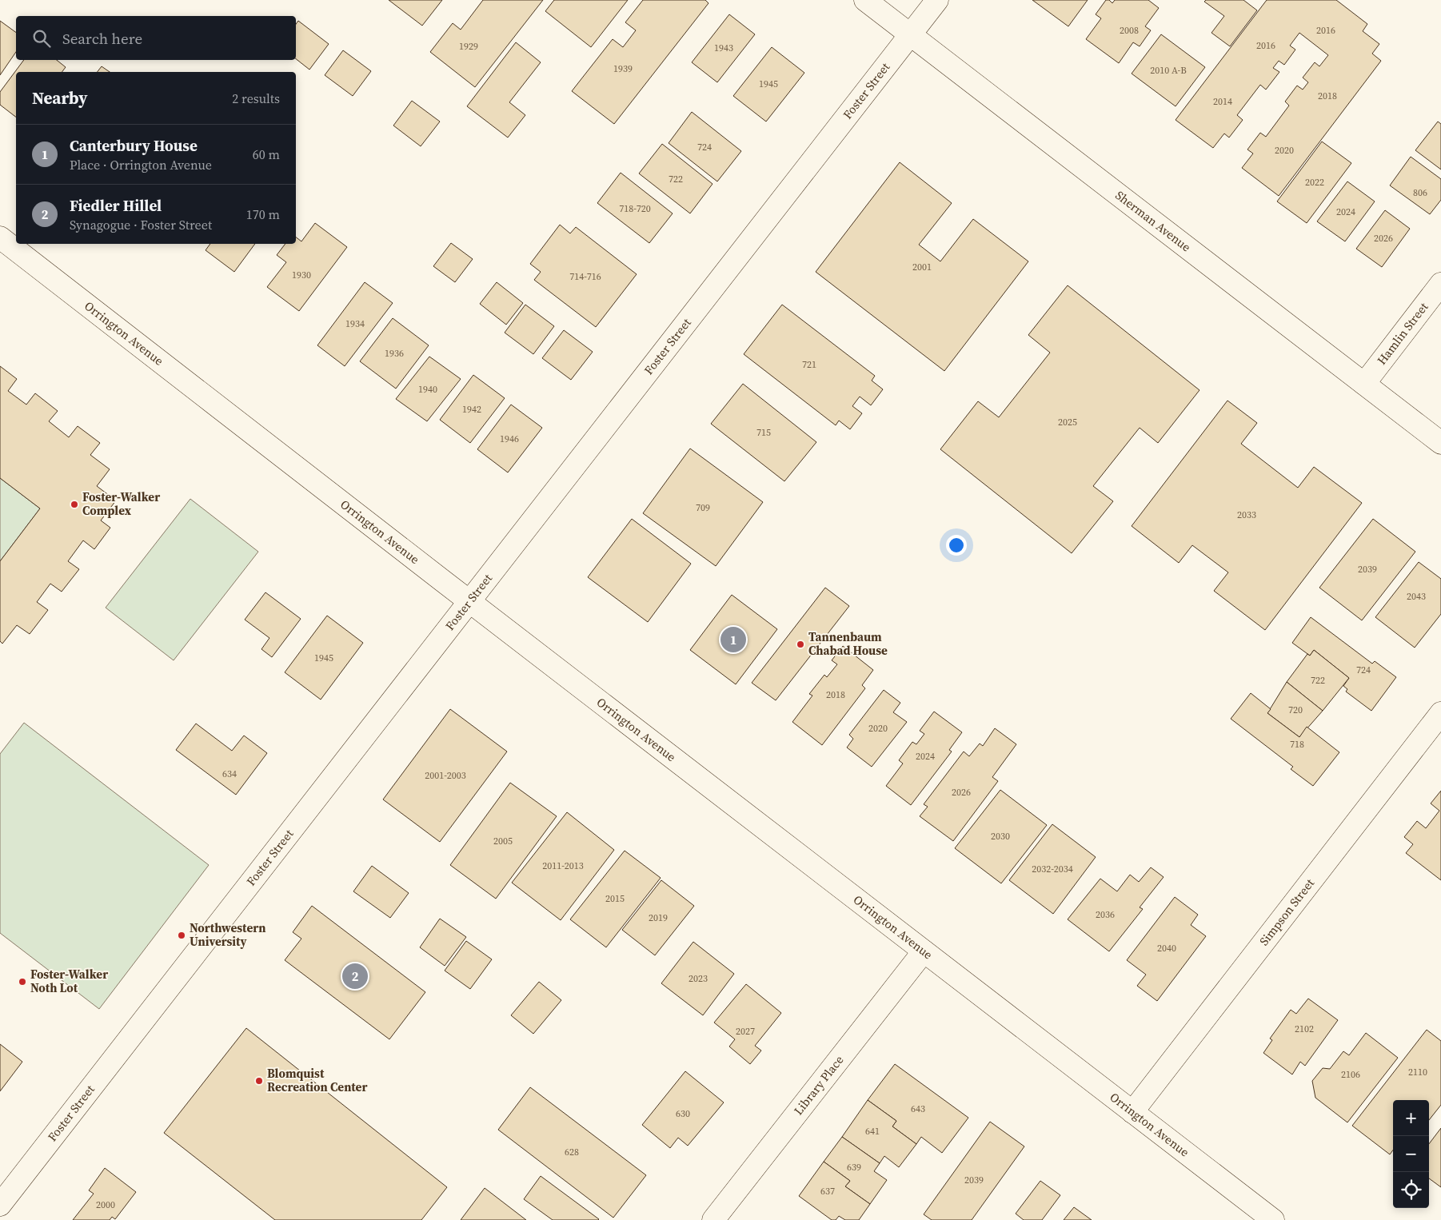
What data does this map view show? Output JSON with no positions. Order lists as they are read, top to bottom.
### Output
{
  "streets": {
    "street": [
      "Foster Street",
      "Sherman Avenue",
      "Orrington Avenue",
      "Hamlin Street",
      "Simpson Street",
      "Library Place"
    ]
  },
  "crossings": [
    ["Foster Street", "Sherman Avenue"],
    ["Foster Street", "Orrington Avenue"],
    ["Sherman Avenue", "Hamlin Street"],
    ["Orrington Avenue", "Simpson Street"],
    ["Orrington Avenue", "Library Place"]
  ],
  "places": [
    "Foster-Walker Complex",
    "Tannenbaum Chabad House",
    "Northwestern University",
    "Foster-Walker Noth Lot",
    "Blomquist Recreation Center"
  ],
  "house_numbers": [
    "2008",
    "2016",
    "2016",
    "1929",
    "1943",
    "1939",
    "2010 A-B",
    "1945",
    "2018",
    "2014",
    "724",
    "2020",
    "722",
    "2022",
    "806",
    "718-720",
    "2024",
    "2026",
    "2001",
    "1930",
    "714-716",
    "1934",
    "1936",
    "721",
    "1940",
    "1942",
    "2025",
    "715",
    "1946",
    "709",
    "2033",
    "2039",
    "2043",
    "1945",
    "724",
    "722",
    "2018",
    "720",
    "2020",
    "718",
    "2024",
    "634",
    "2001-2003",
    "2026",
    "2030",
    "2005",
    "2011-2013",
    "2032-2034",
    "2015",
    "2036",
    "2019",
    "2040",
    "2023",
    "2102",
    "2027",
    "2110",
    "2106",
    "643",
    "630",
    "641",
    "628",
    "639",
    "2039",
    "637",
    "2000"
  ],
  "page": {
    "search": "Search here",
    "heading": ["Nearby", "2 results"],
    "list": [
      {
        "mark": "1",
        "name": "Canterbury House",
        "note": "Place · Orrington Avenue",
        "value": "60 m"
      },
      {
        "mark": "2",
        "name": "Fiedler Hillel",
        "note": "Synagogue · Foster Street",
        "value": "170 m"
      }
    ],
    "pins": ["1", "2"],
    "map_buttons": ["+", "−"]
  }
}
